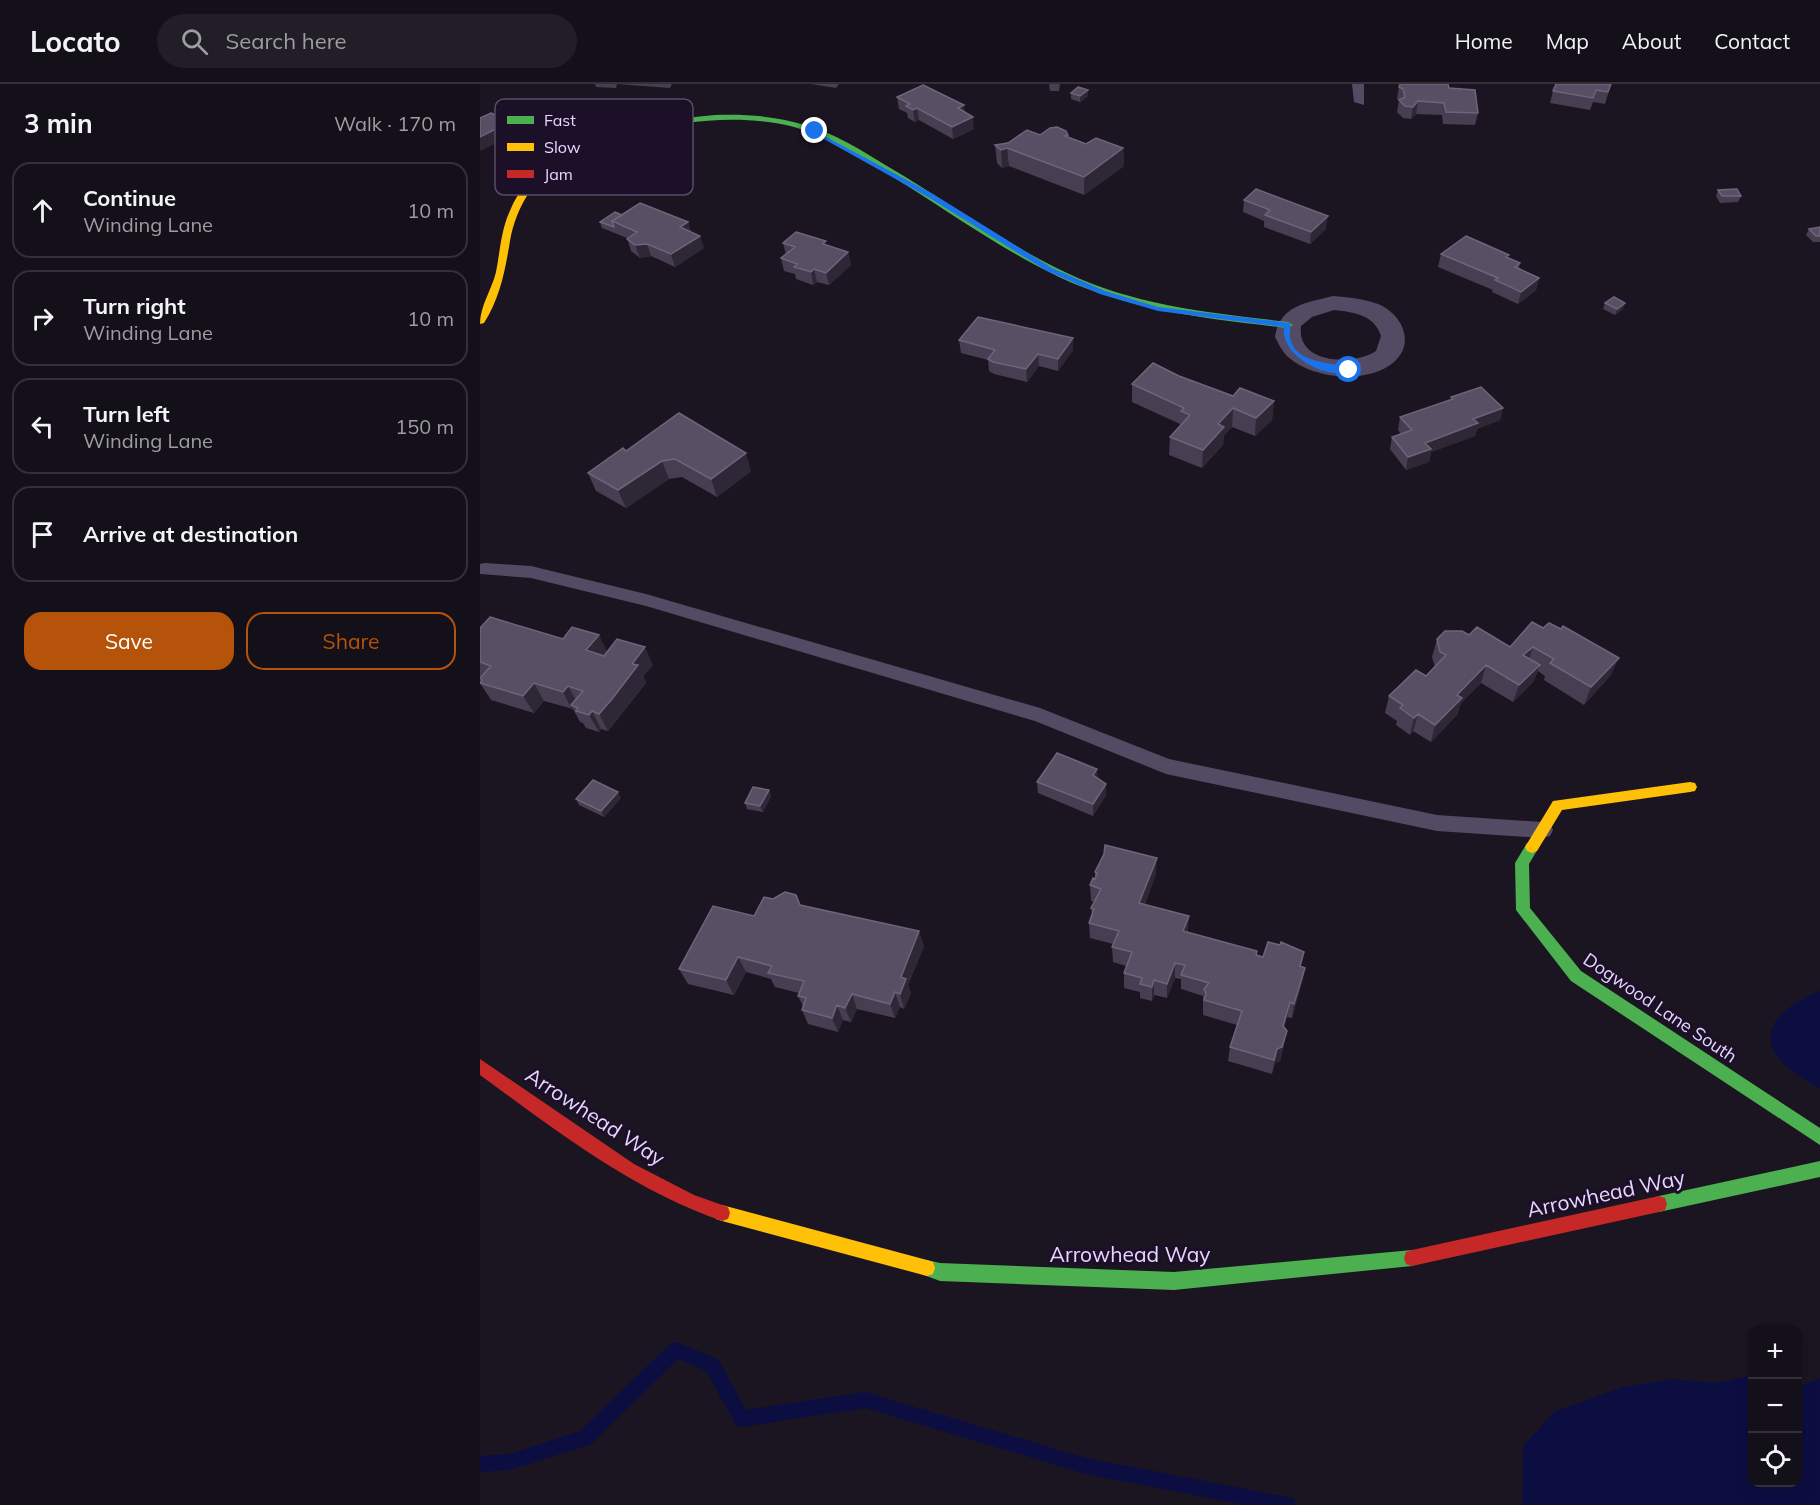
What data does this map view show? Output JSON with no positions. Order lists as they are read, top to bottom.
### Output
{
  "streets": {
    "street": ["Dogwood Lane South", "Arrowhead Way"]
  },
  "legend": ["Fast", "Slow", "Jam"],
  "page": {
    "header": "Locato",
    "search": "Search here",
    "nav": [
      "Home",
      "Map",
      "About",
      "Contact"
    ],
    "heading": ["3 min", "Walk · 170 m"],
    "list": [
      ["Continue", "Winding Lane", "10 m"],
      ["Turn right", "Winding Lane", "10 m"],
      ["Turn left", "Winding Lane", "150 m"],
      "Arrive at destination"
    ],
    "buttons": ["Save", "Share"],
    "map_buttons": ["+", "−"]
  }
}
